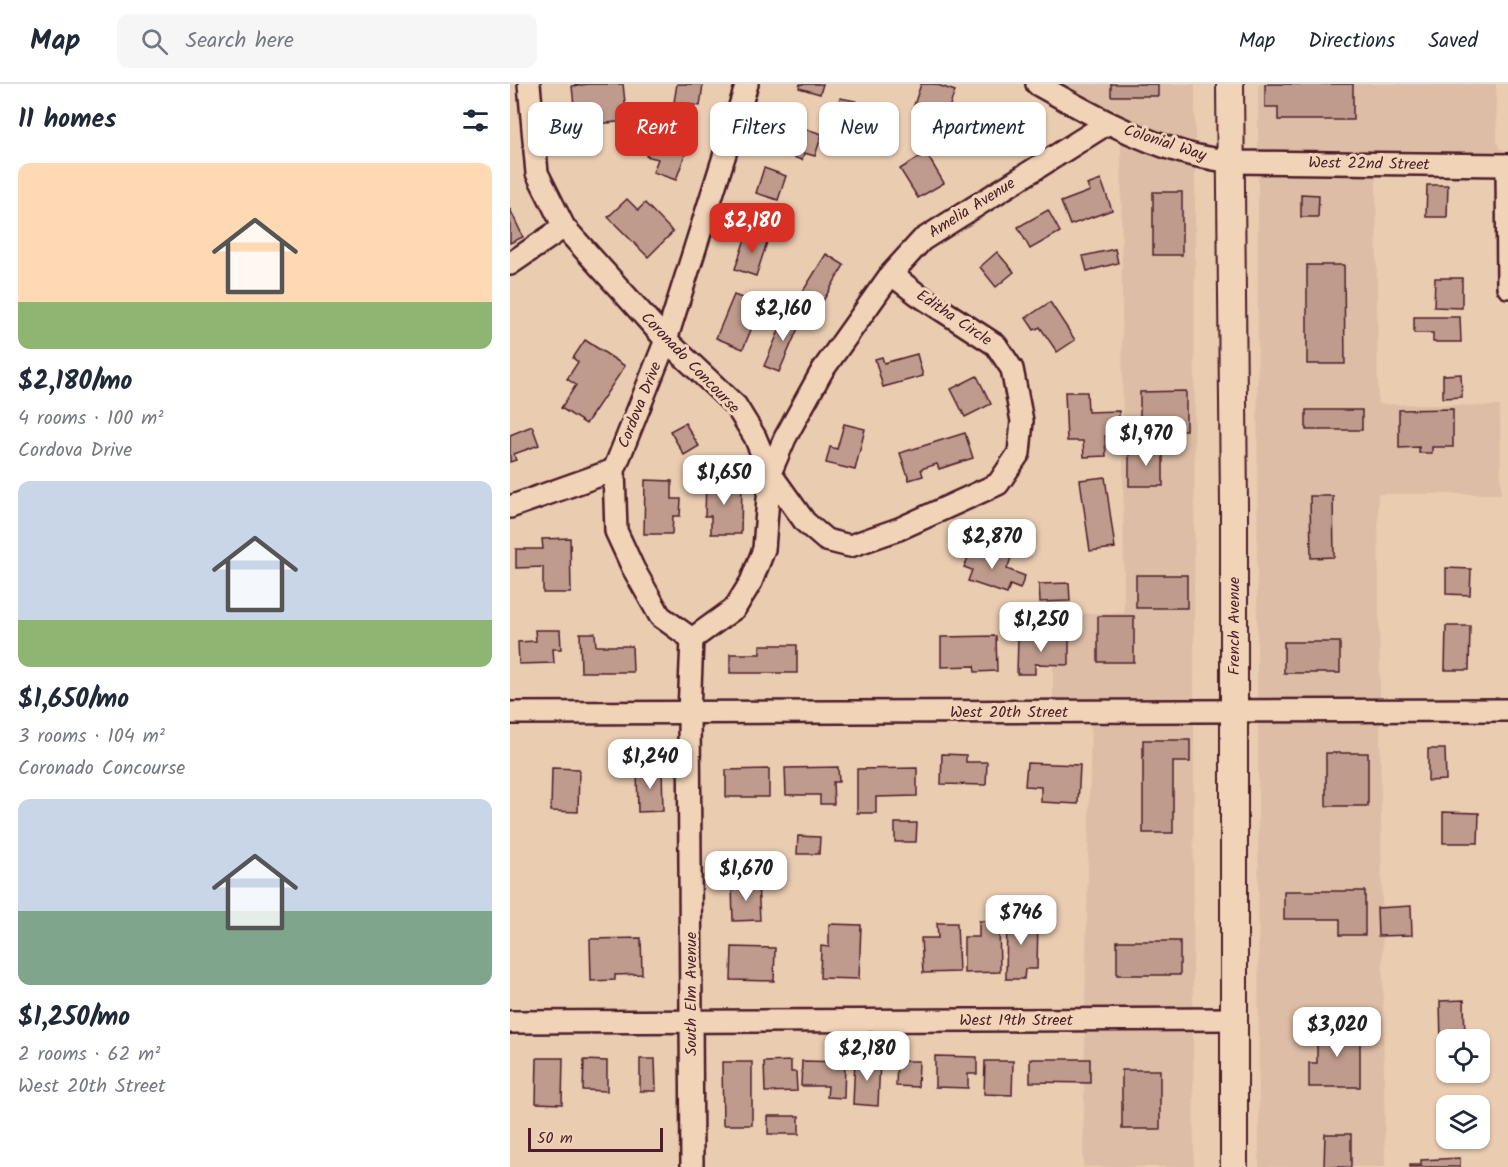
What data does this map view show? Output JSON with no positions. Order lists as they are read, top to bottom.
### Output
{
  "streets": {
    "main road": ["French Avenue"],
    "street": [
      "Colonial Way",
      "West 22nd Street",
      "Amelia Avenue",
      "Editha Circle",
      "Coronado Concourse",
      "Cordova Drive",
      "West 20th Street",
      "South Elm Avenue",
      "West 19th Street"
    ]
  },
  "crossings": [
    ["Colonial Way", "West 22nd Street"],
    ["Colonial Way", "Amelia Avenue"],
    ["Colonial Way", "French Avenue"],
    ["West 22nd Street", "French Avenue"],
    ["Amelia Avenue", "Editha Circle"],
    ["Amelia Avenue", "Coronado Concourse"],
    ["Editha Circle", "Coronado Concourse"],
    ["Coronado Concourse", "Cordova Drive"],
    ["French Avenue", "West 20th Street"],
    ["French Avenue", "West 19th Street"],
    ["West 20th Street", "South Elm Avenue"],
    ["South Elm Avenue", "West 19th Street"]
  ],
  "scale_bar": "50 m",
  "page": {
    "header": "Map",
    "search": "Search here",
    "nav": ["Map", "Directions", "Saved"],
    "heading": "11 homes",
    "chip": [
      "Buy",
      "Rent",
      "Filters",
      "New",
      "Apartment"
    ],
    "list": [
      {
        "name": "$2,180/mo",
        "note": "4 rooms · 100 m² · Cordova Drive"
      },
      {
        "name": "$1,650/mo",
        "note": "3 rooms · 104 m² · Coronado Concourse"
      },
      {
        "name": "$1,250/mo",
        "note": "2 rooms · 62 m² · West 20th Street"
      }
    ],
    "price": [
      "$2,180",
      "$2,160",
      "$1,970",
      "$1,650",
      "$2,870",
      "$1,250",
      "$1,240",
      "$1,670",
      "$746",
      "$3,020",
      "$2,180"
    ],
    "scale": "50 m"
  }
}
